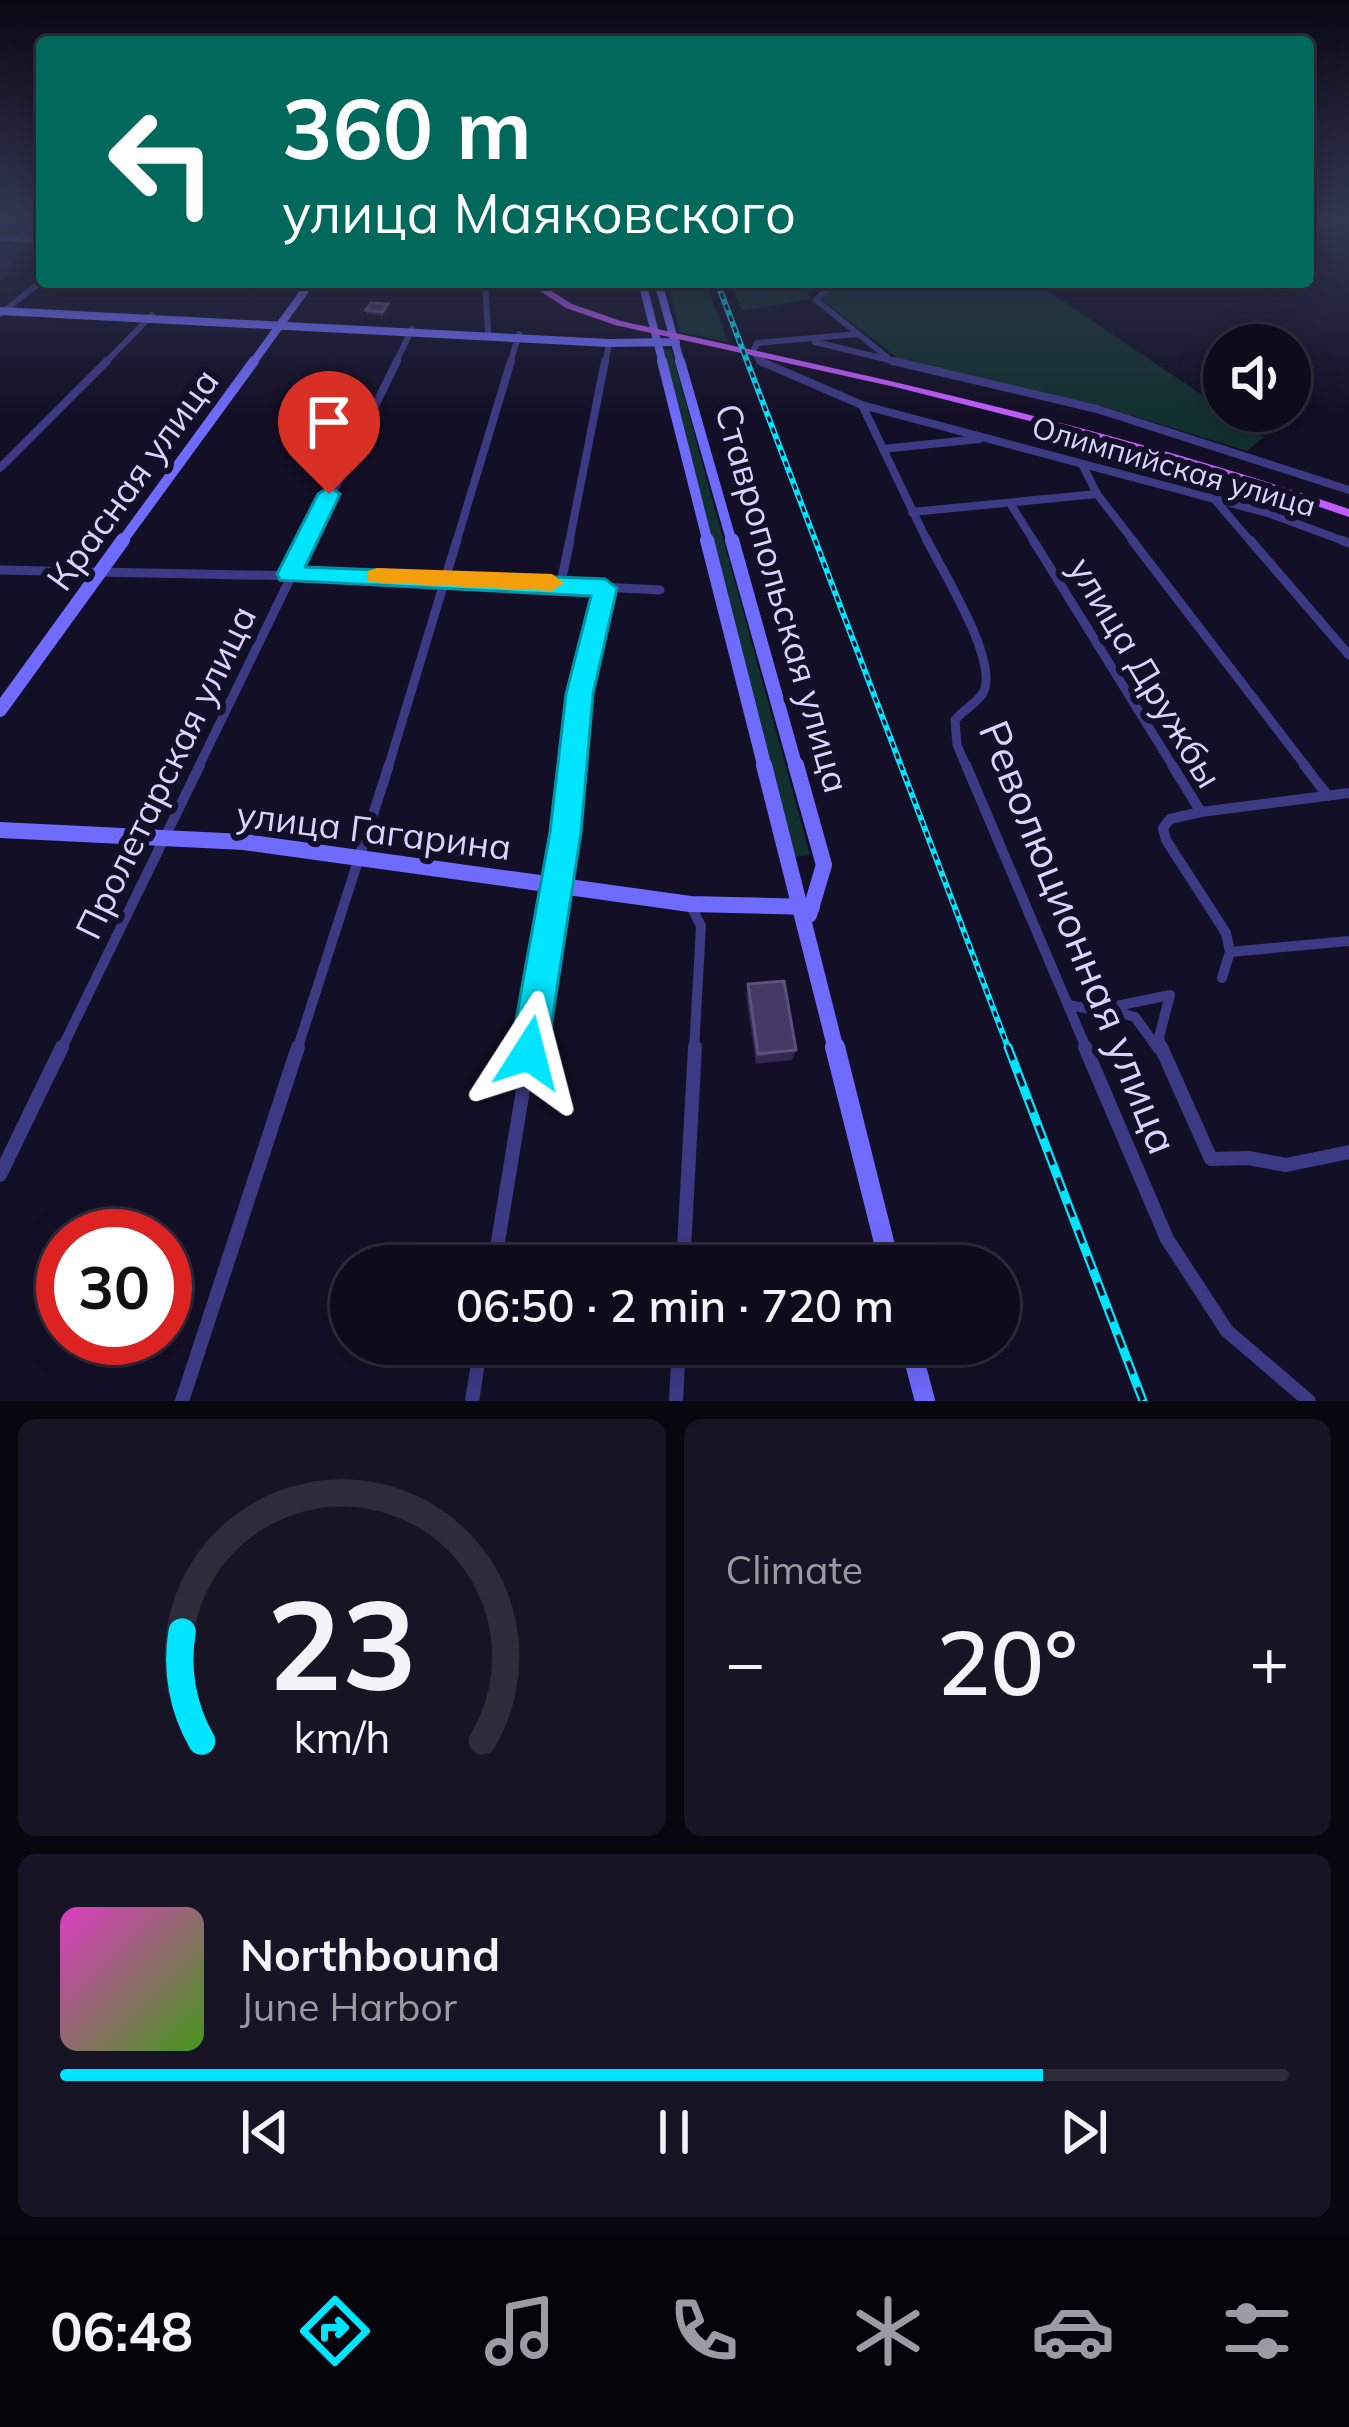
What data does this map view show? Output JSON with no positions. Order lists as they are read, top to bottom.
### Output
{
  "streets": {
    "main road": ["Красная улица", "Ставропольская улица", "улица Гагарина"],
    "street": [
      "Олимпийская улица",
      "улица Дружбы",
      "Пролетарская улица",
      "Революционная улица"
    ]
  },
  "crossings": [
    ["Олимпийская улица", "Революционная улица"],
    ["Ставропольская улица", "улица Гагарина"],
    ["Пролетарская улица", "улица Гагарина"]
  ],
  "page": {
    "turn": ["360 m", "улица Маяковского"],
    "limit": "30",
    "trip": "06:50 · 2 min · 720 m",
    "tile": "Climate",
    "heat": ["−", "20°", "+"],
    "song": ["Northbound", "June Harbor"],
    "tabs": "06:48",
    "gauge": ["23", "km/h"]
  }
}
